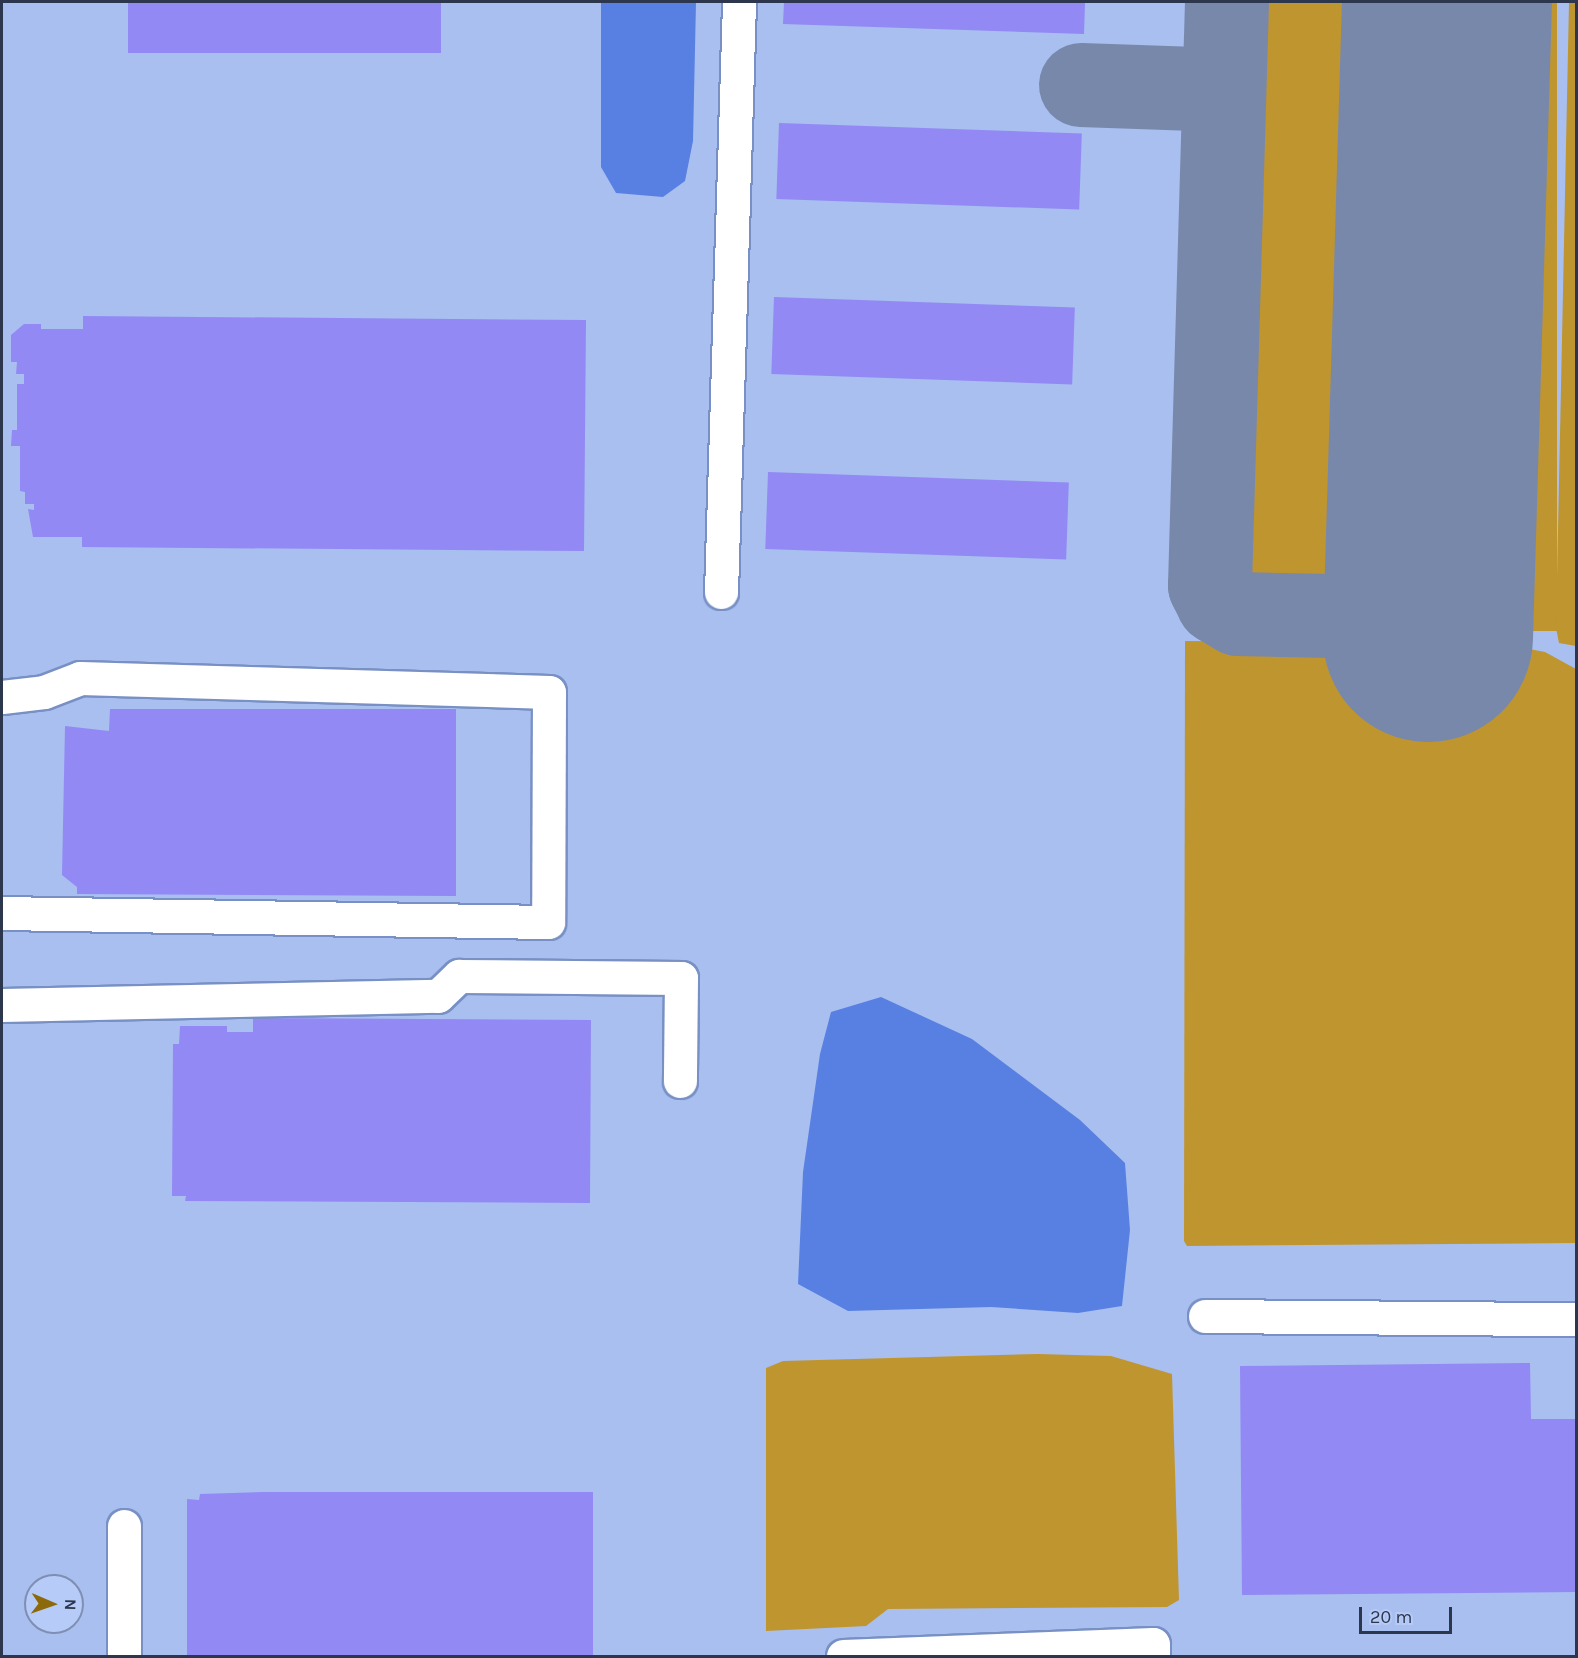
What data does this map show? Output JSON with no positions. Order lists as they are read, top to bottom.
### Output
{
  "scale_bar": "20 m",
  "north": "right"
}
